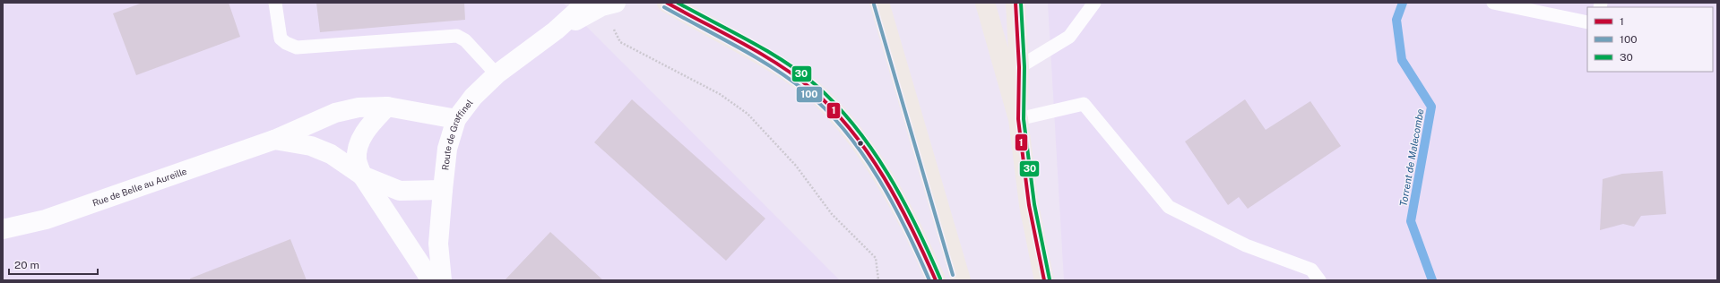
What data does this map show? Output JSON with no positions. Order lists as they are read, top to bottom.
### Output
{
  "streets": {
    "street": ["Route de Graffinel", "Rue de Belle au Aureille"]
  },
  "crossings": [
    ["Route de Graffinel", "Rue de Belle au Aureille"]
  ],
  "water": ["Torrent de Malecombe"],
  "lines": ["transit line 1", "transit line 30", "transit line 100"],
  "legend": ["1", "100", "30"],
  "scale_bar": "20 m"
}
